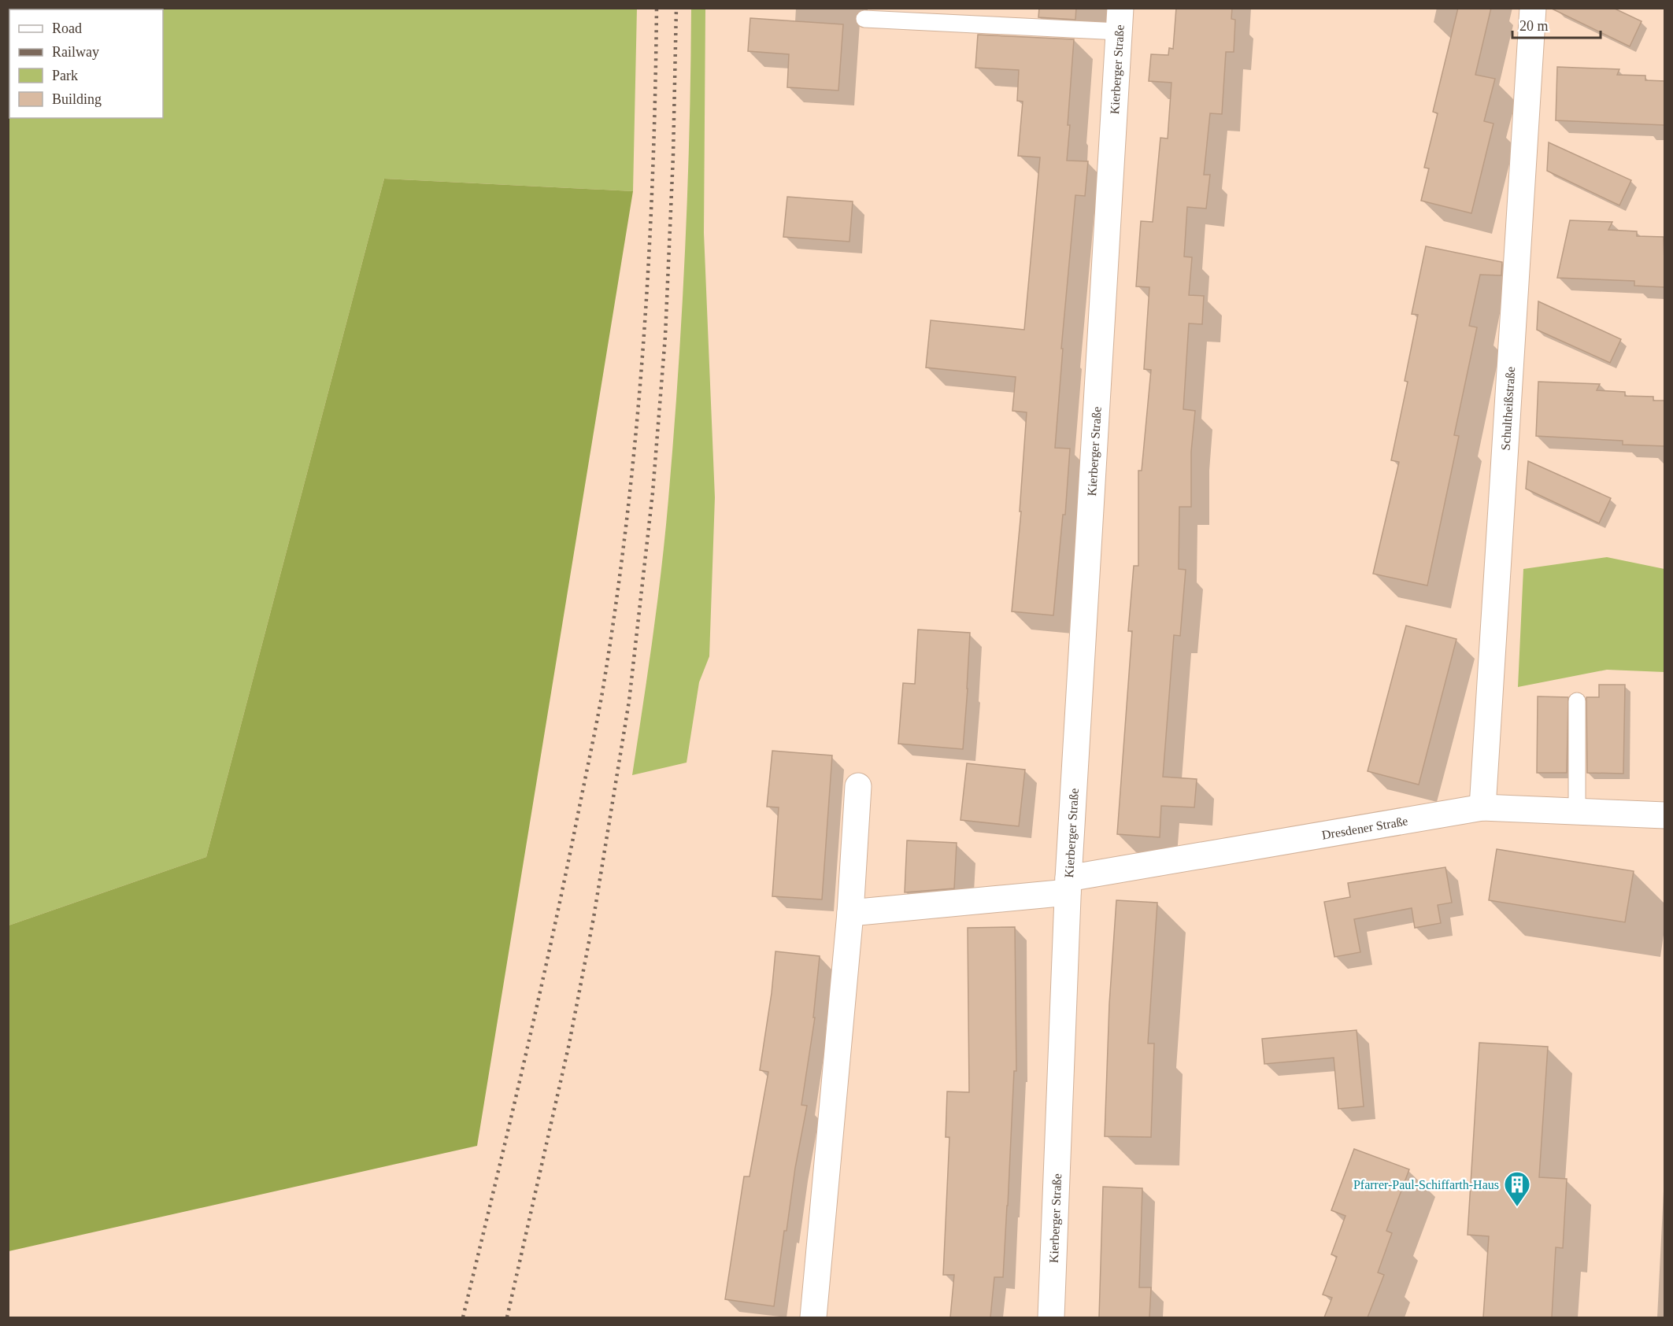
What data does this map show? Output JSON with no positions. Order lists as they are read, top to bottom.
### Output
{
  "streets": {
    "street": ["Kierberger Straße", "Schultheißstraße", "Dresdener Straße"]
  },
  "crossings": [
    ["Kierberger Straße", "Dresdener Straße"],
    ["Schultheißstraße", "Dresdener Straße"]
  ],
  "places": {
    "building": ["Pfarrer-Paul-Schiffarth-Haus"]
  },
  "legend": [
    "Road",
    "Railway",
    "Park",
    "Building"
  ],
  "scale_bar": "20 m"
}
